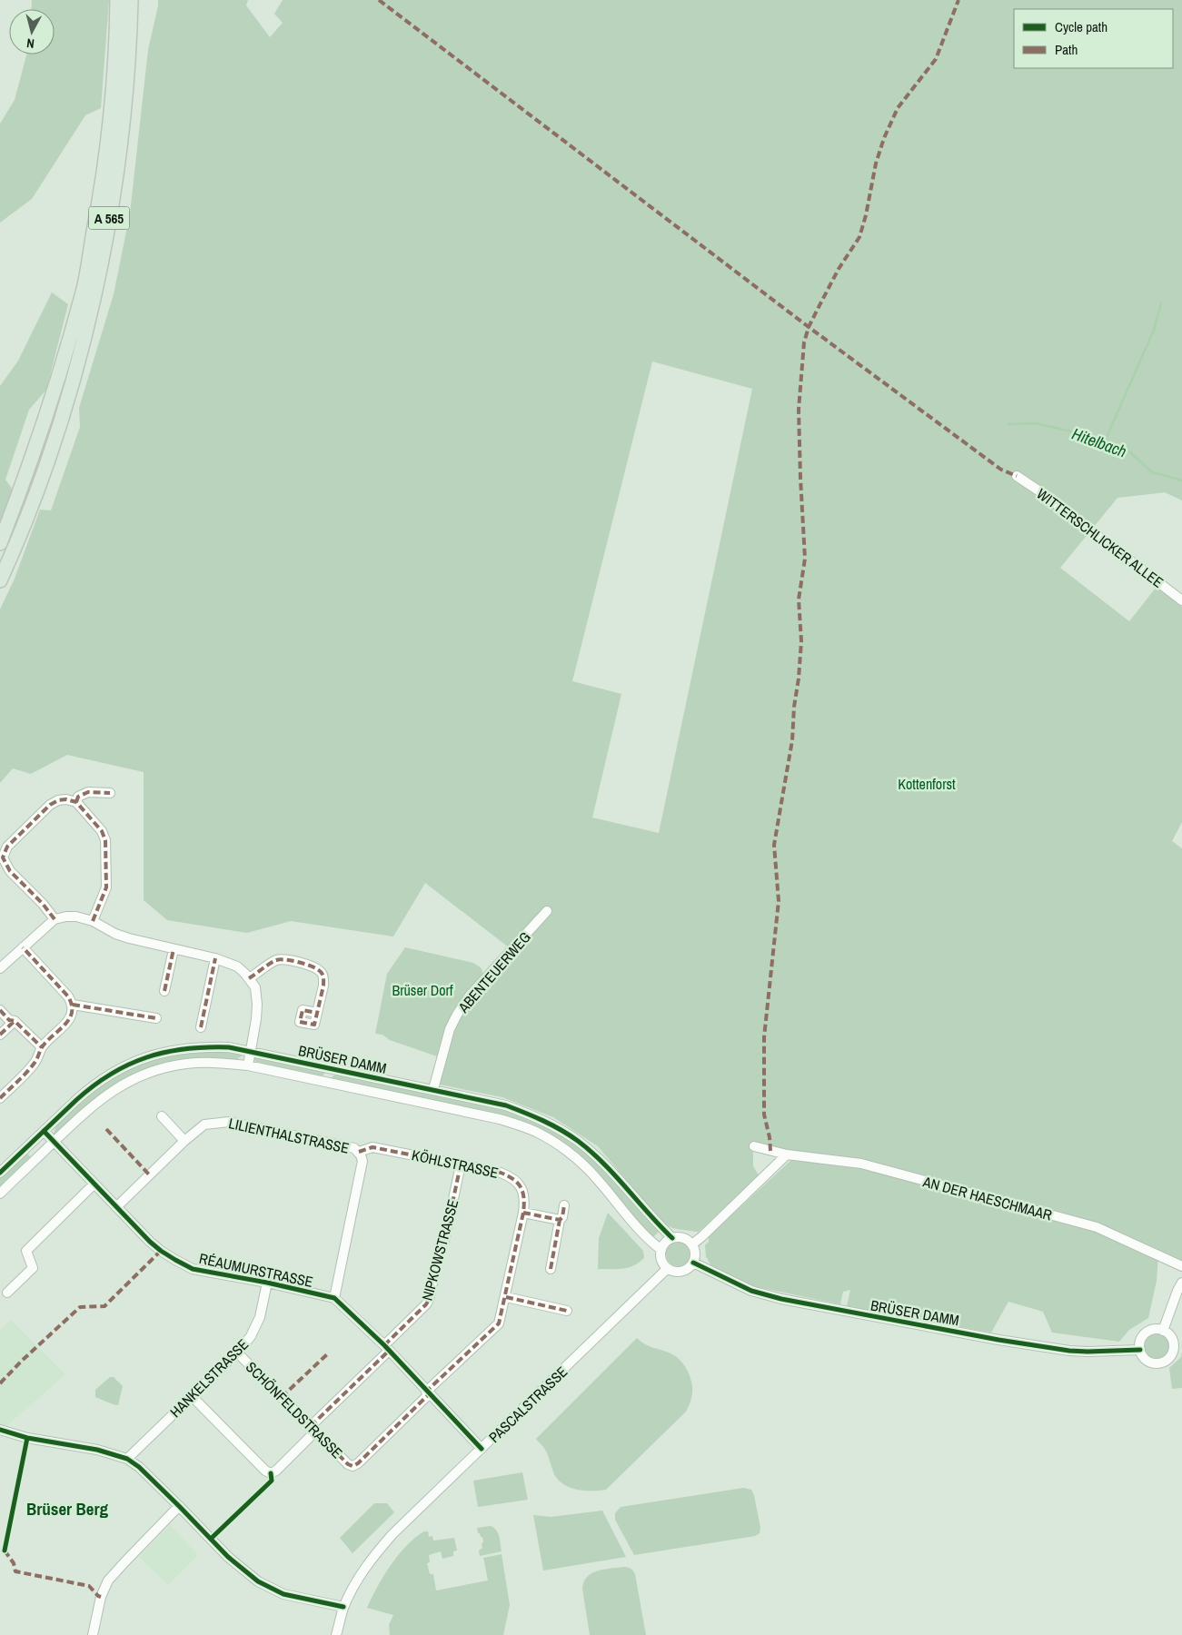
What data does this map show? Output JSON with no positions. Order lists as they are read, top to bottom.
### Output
{
  "streets": {
    "highway": ["A 565"],
    "street": [
      "WITTERSCHLICKER ALLEE",
      "ABENTEUERWEG",
      "BRÜSER DAMM",
      "LILIENTHALSTRASSE",
      "KÖHLSTRASSE",
      "AN DER HAESCHMAAR",
      "NIPKOWSTRASSE",
      "RÉAUMURSTRASSE",
      "HANKELSTRASSE",
      "PASCALSTRASSE",
      "SCHÖNFELDSTRASSE"
    ]
  },
  "crossings": [
    ["ABENTEUERWEG", "BRÜSER DAMM"],
    ["BRÜSER DAMM", "RÉAUMURSTRASSE"],
    ["BRÜSER DAMM", "PASCALSTRASSE"],
    ["LILIENTHALSTRASSE", "KÖHLSTRASSE"],
    ["LILIENTHALSTRASSE", "RÉAUMURSTRASSE"],
    ["KÖHLSTRASSE", "NIPKOWSTRASSE"],
    ["KÖHLSTRASSE", "SCHÖNFELDSTRASSE"],
    ["RÉAUMURSTRASSE", "HANKELSTRASSE"],
    ["HANKELSTRASSE", "SCHÖNFELDSTRASSE"]
  ],
  "districts": ["Brüser Berg"],
  "water": ["Hitelbach"],
  "parks": ["Kottenforst", "Brüser Dorf"],
  "legend": ["Cycle path", "Path"],
  "north": "bottom"
}
